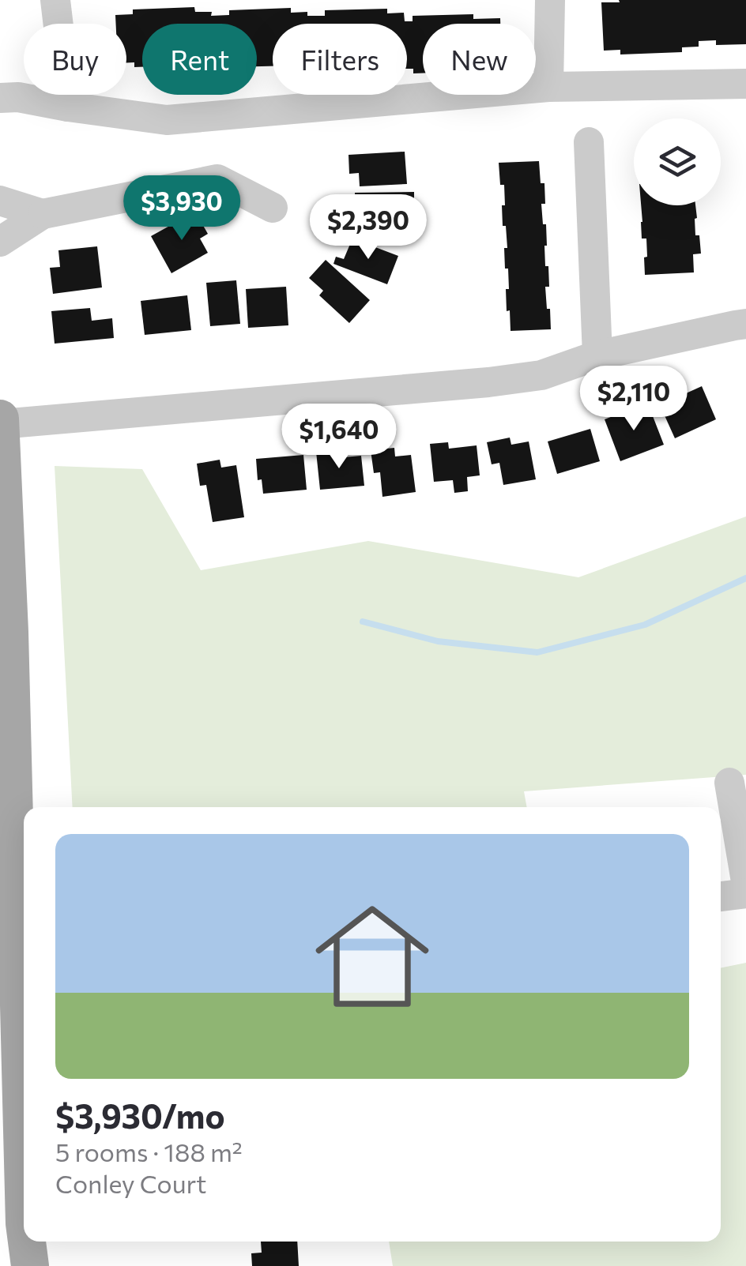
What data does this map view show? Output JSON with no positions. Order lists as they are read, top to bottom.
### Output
{
  "page": {
    "chip": [
      "Buy",
      "Rent",
      "Filters",
      "New"
    ],
    "price": [
      "$3,930",
      "$2,390",
      "$2,110",
      "$1,640"
    ],
    "list": [
      {
        "name": "$3,930/mo",
        "note": "5 rooms · 188 m² · Conley Court"
      }
    ]
  }
}
